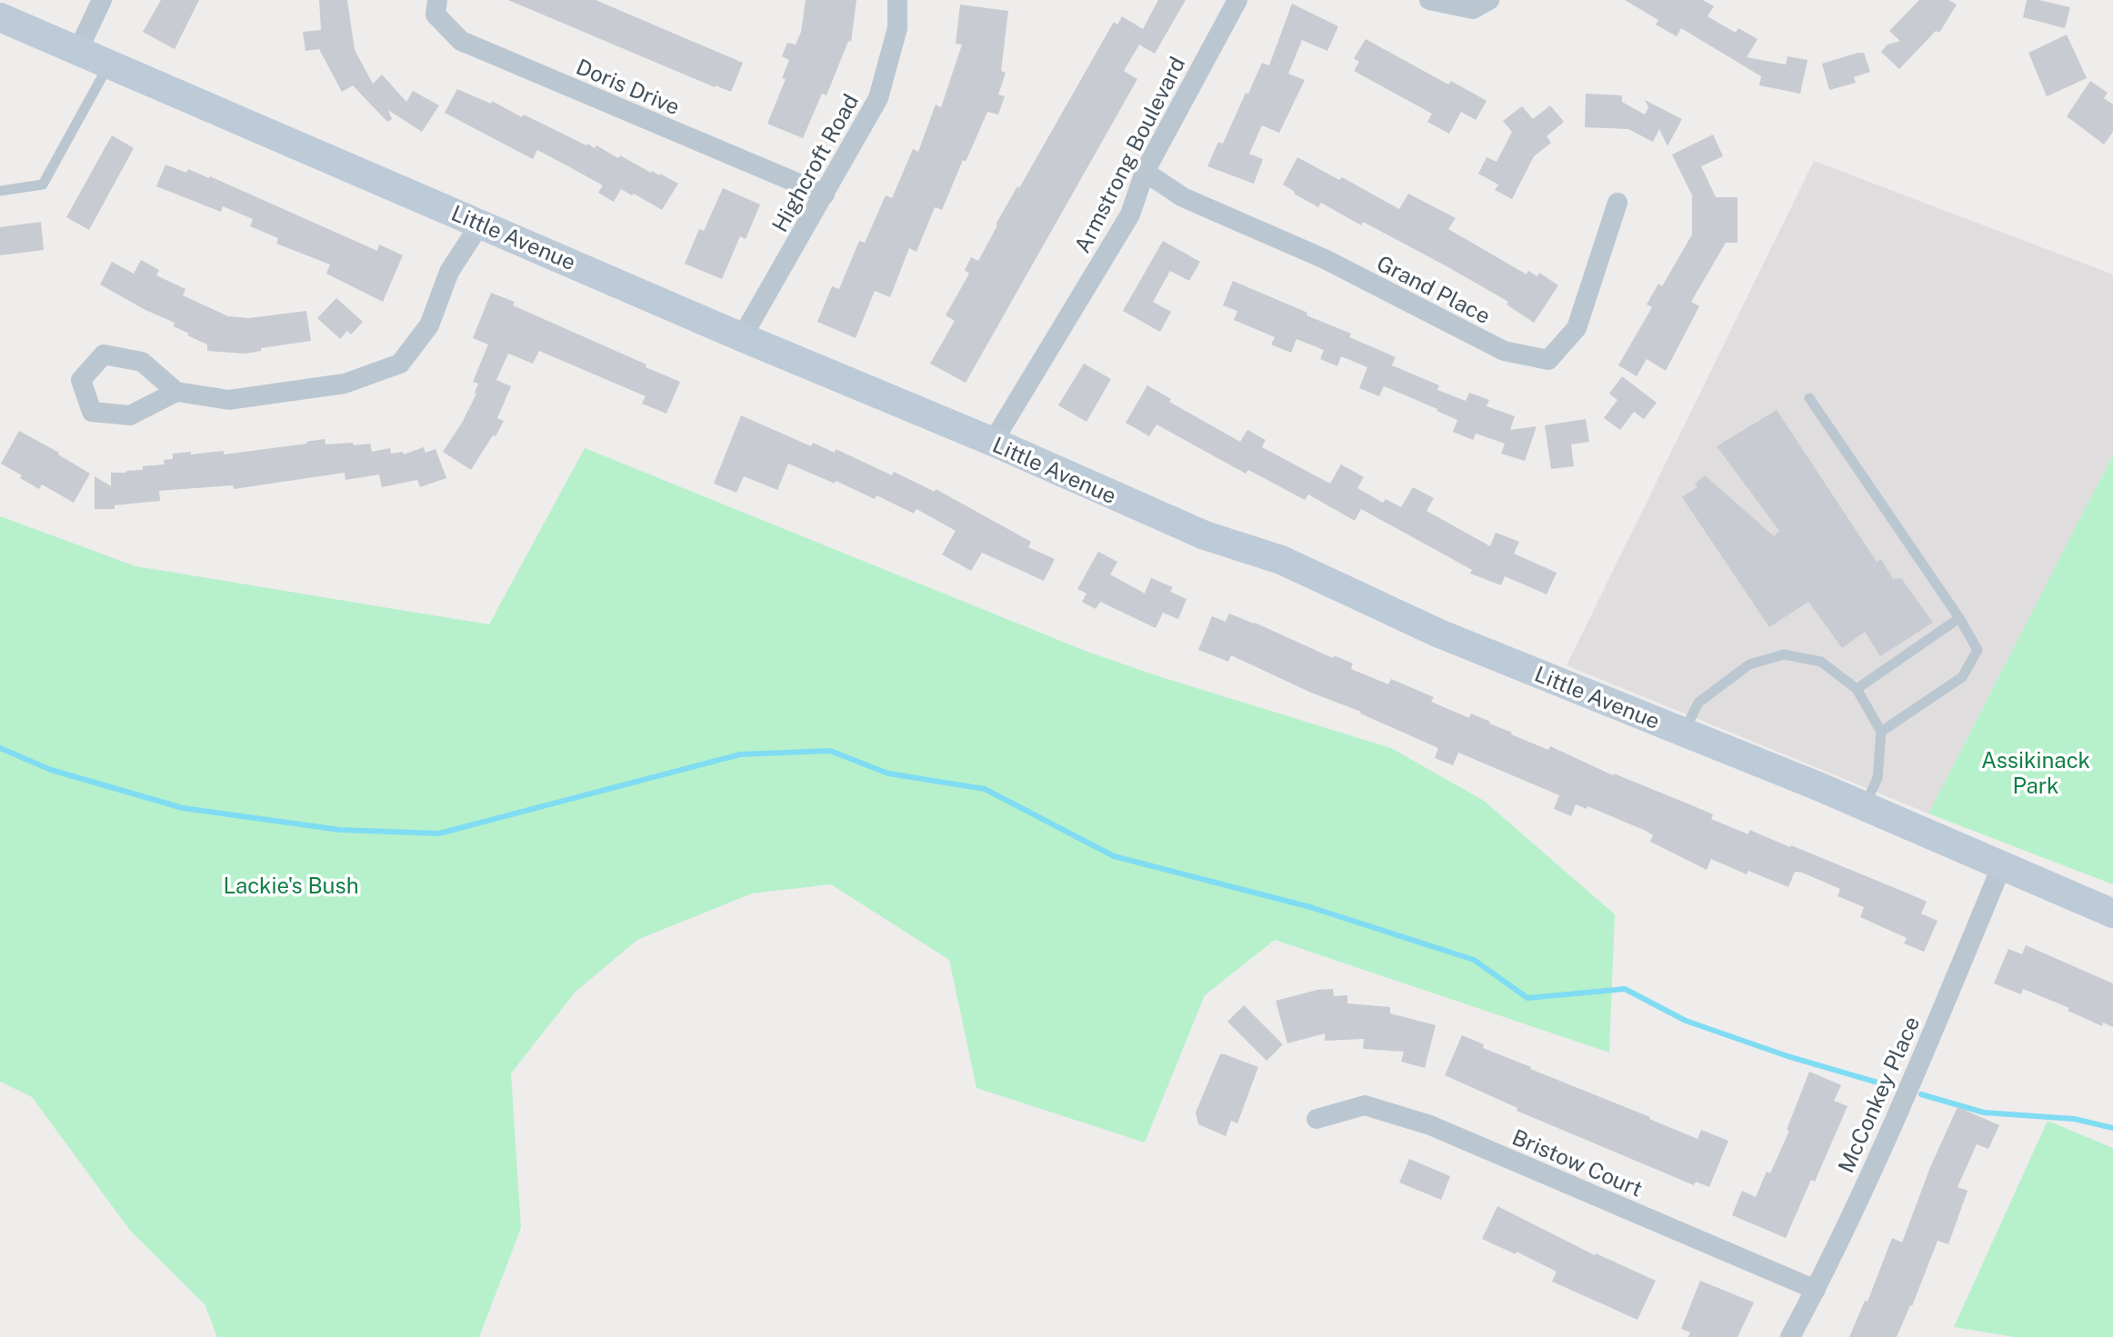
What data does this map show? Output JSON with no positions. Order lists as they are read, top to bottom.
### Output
{
  "streets": {
    "street": [
      "Doris Drive",
      "Armstrong Boulevard",
      "Highcroft Road",
      "Little Avenue",
      "Grand Place",
      "McConkey Place",
      "Bristow Court"
    ]
  },
  "crossings": [
    ["Doris Drive", "Highcroft Road"],
    ["Armstrong Boulevard", "Little Avenue"],
    ["Armstrong Boulevard", "Grand Place"],
    ["Highcroft Road", "Little Avenue"],
    ["Little Avenue", "McConkey Place"],
    ["McConkey Place", "Bristow Court"]
  ],
  "parks": ["Assikinack Park", "Lackie's Bush"]
}
